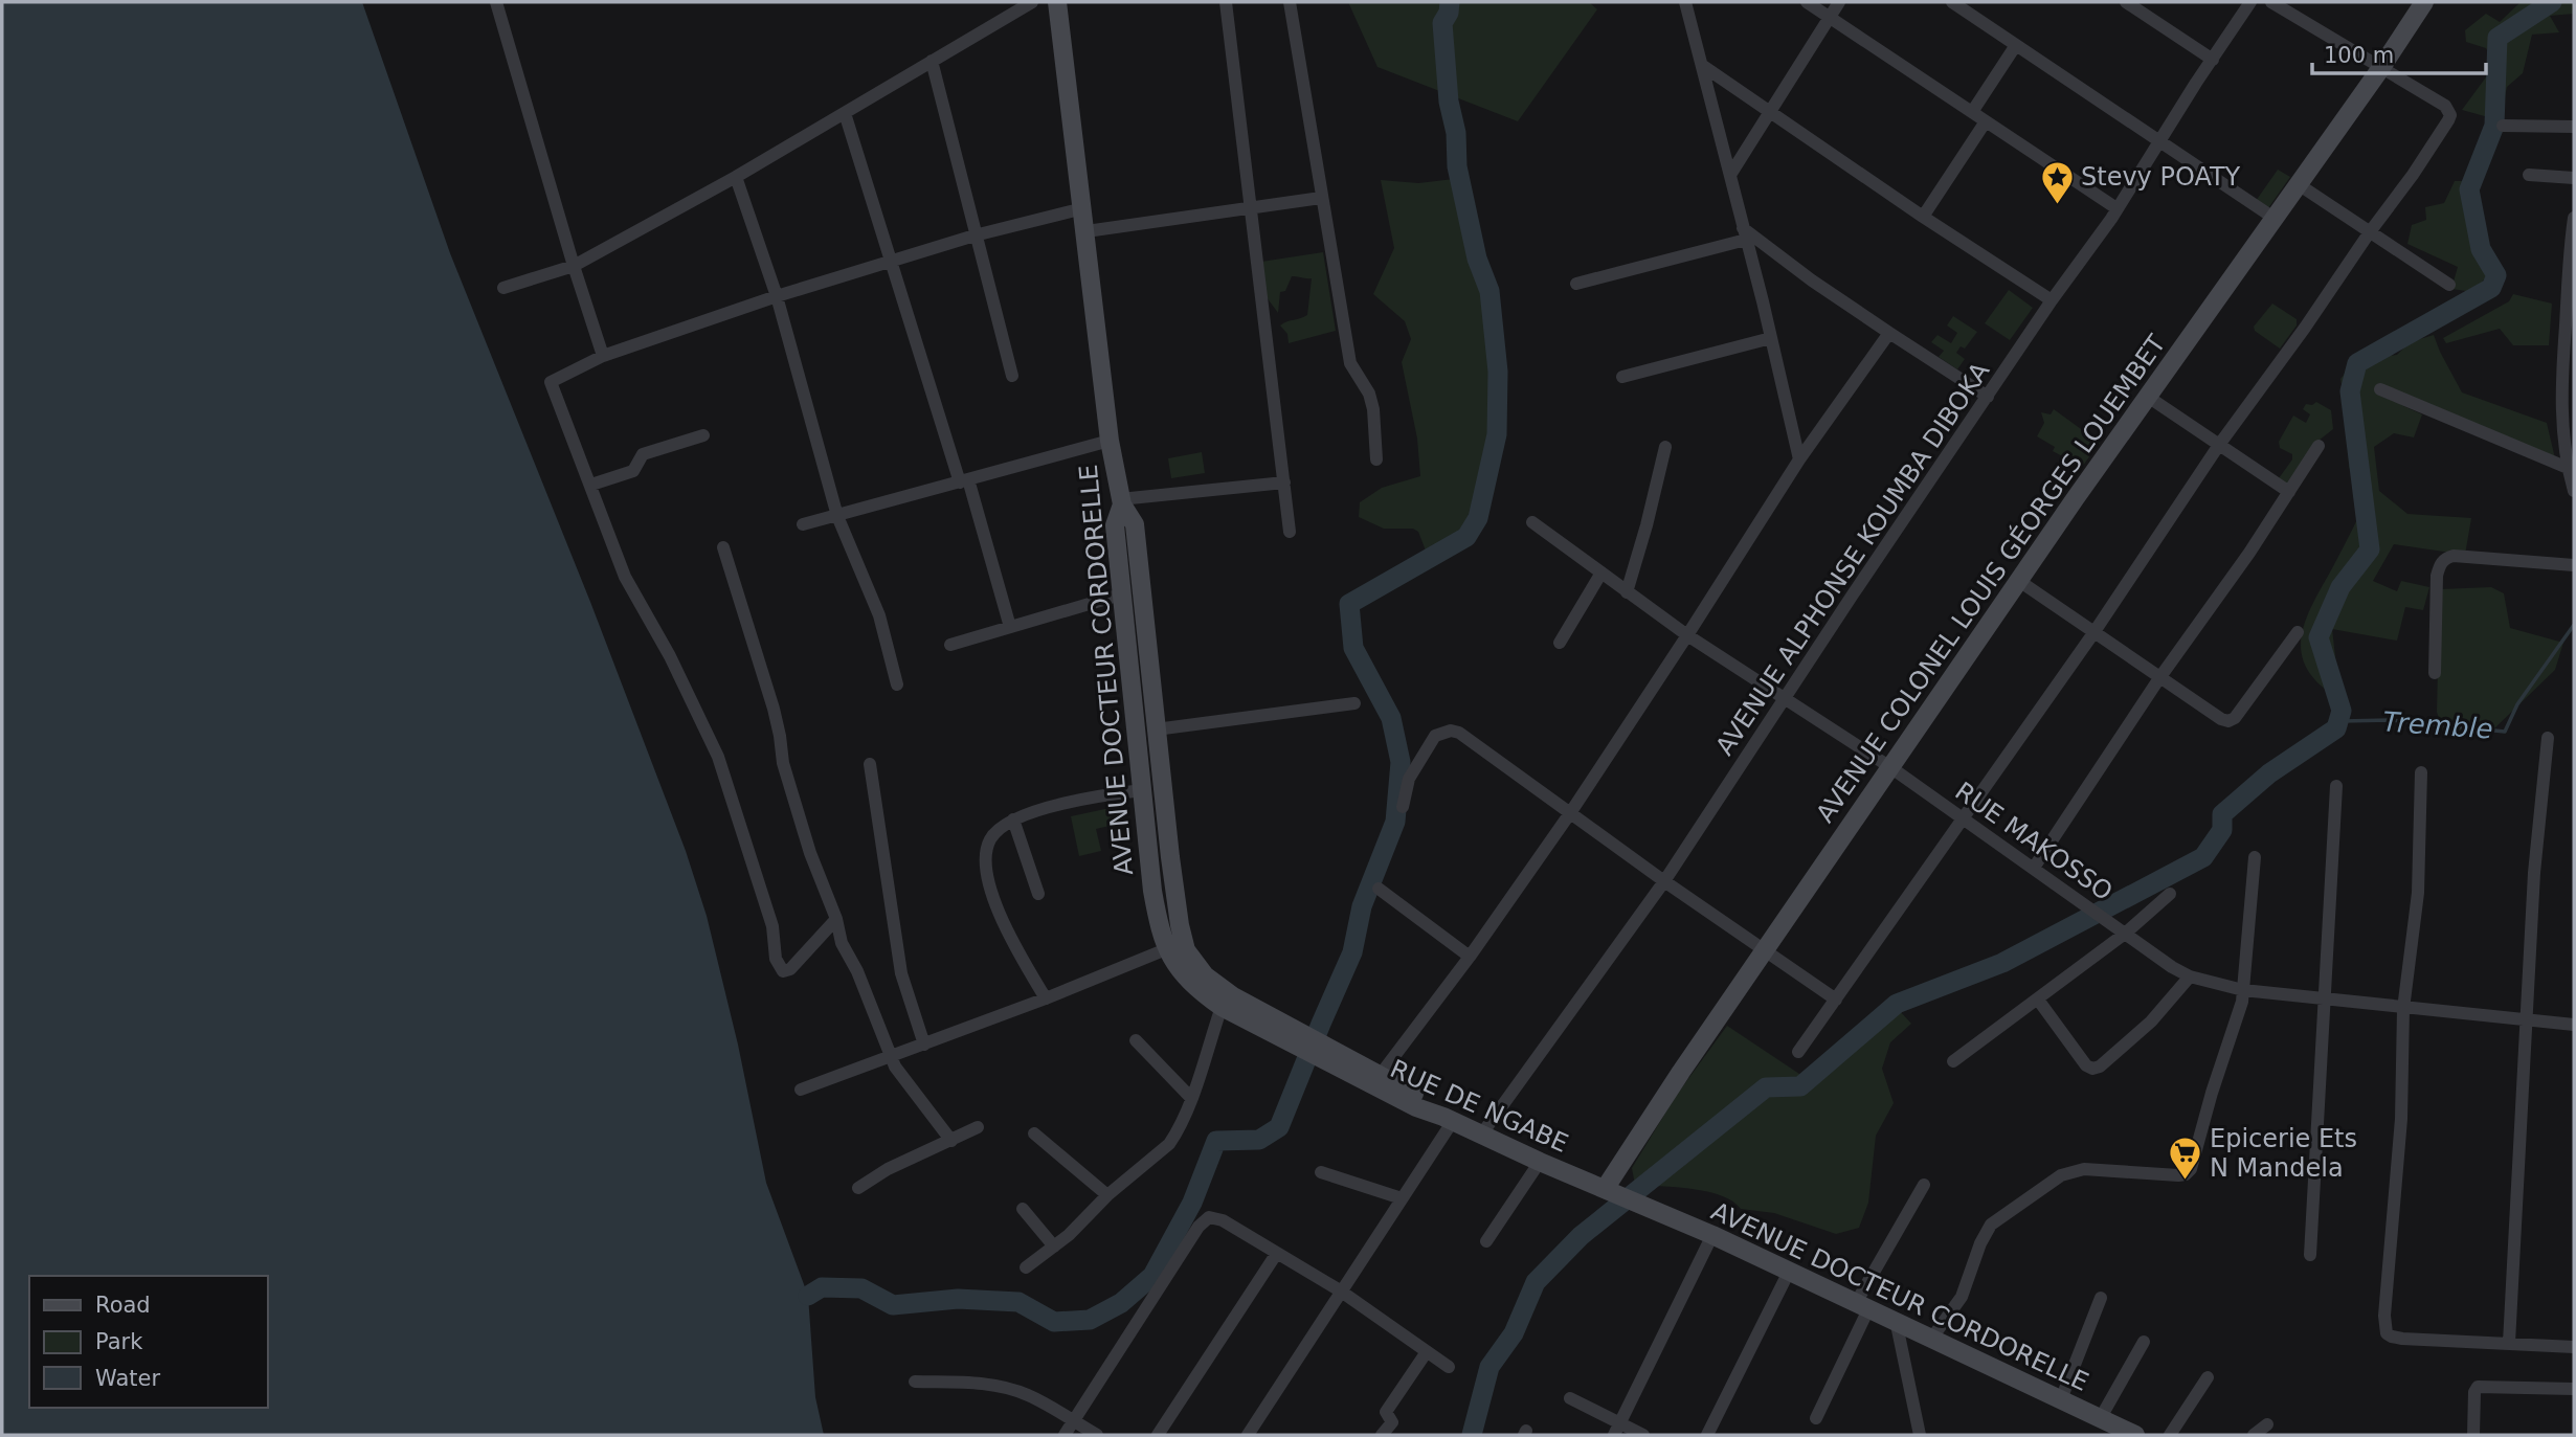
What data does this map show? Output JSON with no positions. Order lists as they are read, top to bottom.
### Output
{
  "streets": {
    "street": [
      "AVENUE ALPHONSE KOUMBA DIBOKA",
      "AVENUE COLONEL LOUIS GÉORGES LOUEMBET",
      "AVENUE DOCTEUR CORDORELLE",
      "RUE MAKOSSO",
      "RUE DE NGABE"
    ]
  },
  "crossings": [
    ["AVENUE ALPHONSE KOUMBA DIBOKA", "RUE MAKOSSO"],
    ["AVENUE ALPHONSE KOUMBA DIBOKA", "RUE DE NGABE"],
    ["AVENUE COLONEL LOUIS GÉORGES LOUEMBET", "RUE MAKOSSO"],
    ["AVENUE COLONEL LOUIS GÉORGES LOUEMBET", "RUE DE NGABE"],
    ["AVENUE DOCTEUR CORDORELLE", "RUE DE NGABE"]
  ],
  "water": ["Tremble"],
  "places": {
    "place": ["Stevy POATY"],
    "supermarket": ["Epicerie Ets N Mandela"]
  },
  "legend": ["Road", "Park", "Water"],
  "scale_bar": "100 m"
}
